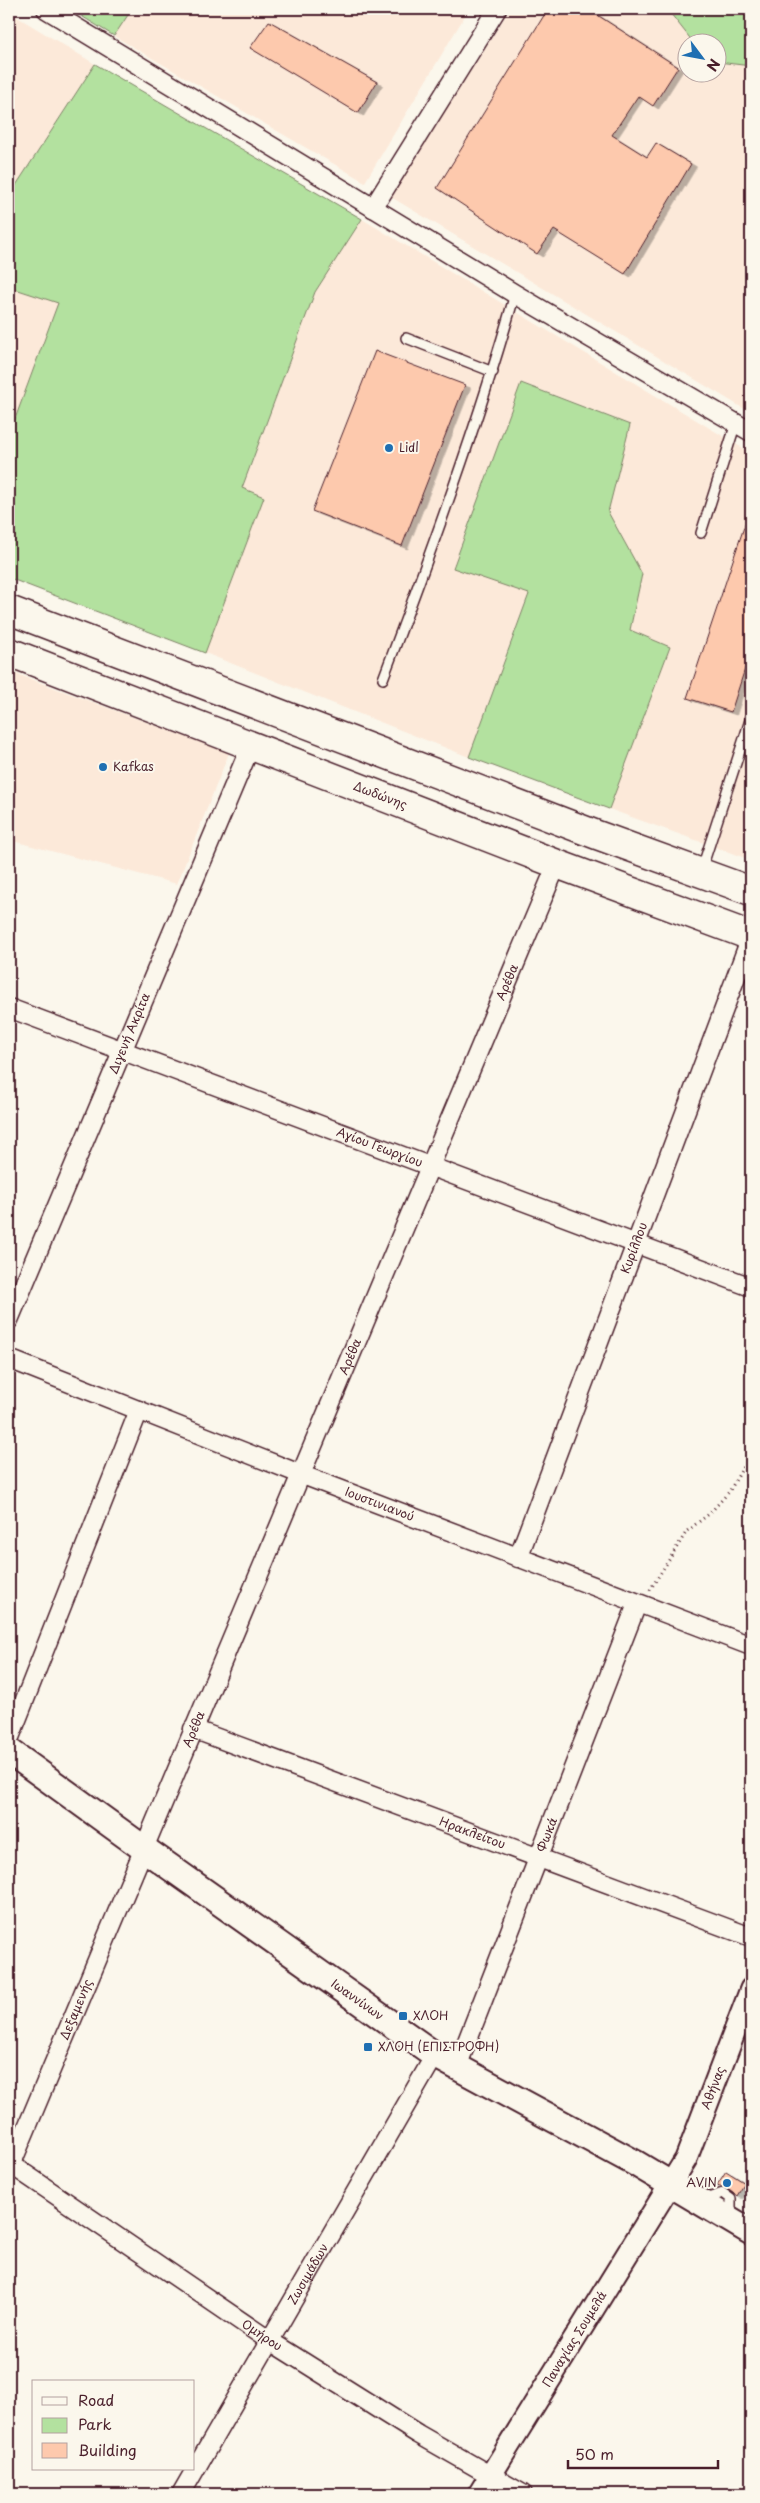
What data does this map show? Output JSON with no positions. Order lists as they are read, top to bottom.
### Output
{
  "streets": {
    "main road": ["Δωδώνης", "Ιωαννίνων"],
    "street": [
      "Αρέθα",
      "Διγενή Ακρίτα",
      "Αγίου Γεωργίου",
      "Κυρίλλου",
      "Ιουστινιανού",
      "Ηρακλείτου",
      "Φωκά",
      "Δεξαμενής",
      "Αθήνας",
      "Ζωσιμάδων",
      "Ομήρου",
      "Παναγίας Σουμελά"
    ]
  },
  "crossings": [
    ["Δωδώνης", "Αρέθα"],
    ["Δωδώνης", "Διγενή Ακρίτα"],
    ["Δωδώνης", "Κυρίλλου"],
    ["Αρέθα", "Αγίου Γεωργίου"],
    ["Αρέθα", "Ιουστινιανού"],
    ["Αρέθα", "Ηρακλείτου"],
    ["Αρέθα", "Ιωαννίνων"],
    ["Αρέθα", "Δεξαμενής"],
    ["Διγενή Ακρίτα", "Αγίου Γεωργίου"],
    ["Αγίου Γεωργίου", "Κυρίλλου"],
    ["Κυρίλλου", "Ιουστινιανού"],
    ["Ιουστινιανού", "Φωκά"],
    ["Ηρακλείτου", "Φωκά"],
    ["Φωκά", "Ιωαννίνων"],
    ["Ιωαννίνων", "Δεξαμενής"],
    ["Ιωαννίνων", "Αθήνας"],
    ["Ιωαννίνων", "Ζωσιμάδων"],
    ["Ιωαννίνων", "Παναγίας Σουμελά"],
    ["Δεξαμενής", "Ομήρου"],
    ["Αθήνας", "Παναγίας Σουμελά"],
    ["Ζωσιμάδων", "Ομήρου"],
    ["Ομήρου", "Παναγίας Σουμελά"]
  ],
  "places": {
    "other": ["Lidl", "Kafkas", "AVIN"],
    "transit": ["ΧΛΟΗ", "ΧΛΟΗ (ΕΠΙΣΤΡΟΦΗ)"]
  },
  "legend": ["Road", "Park", "Building"],
  "scale_bar": "50 m",
  "north": "bottom right"
}
